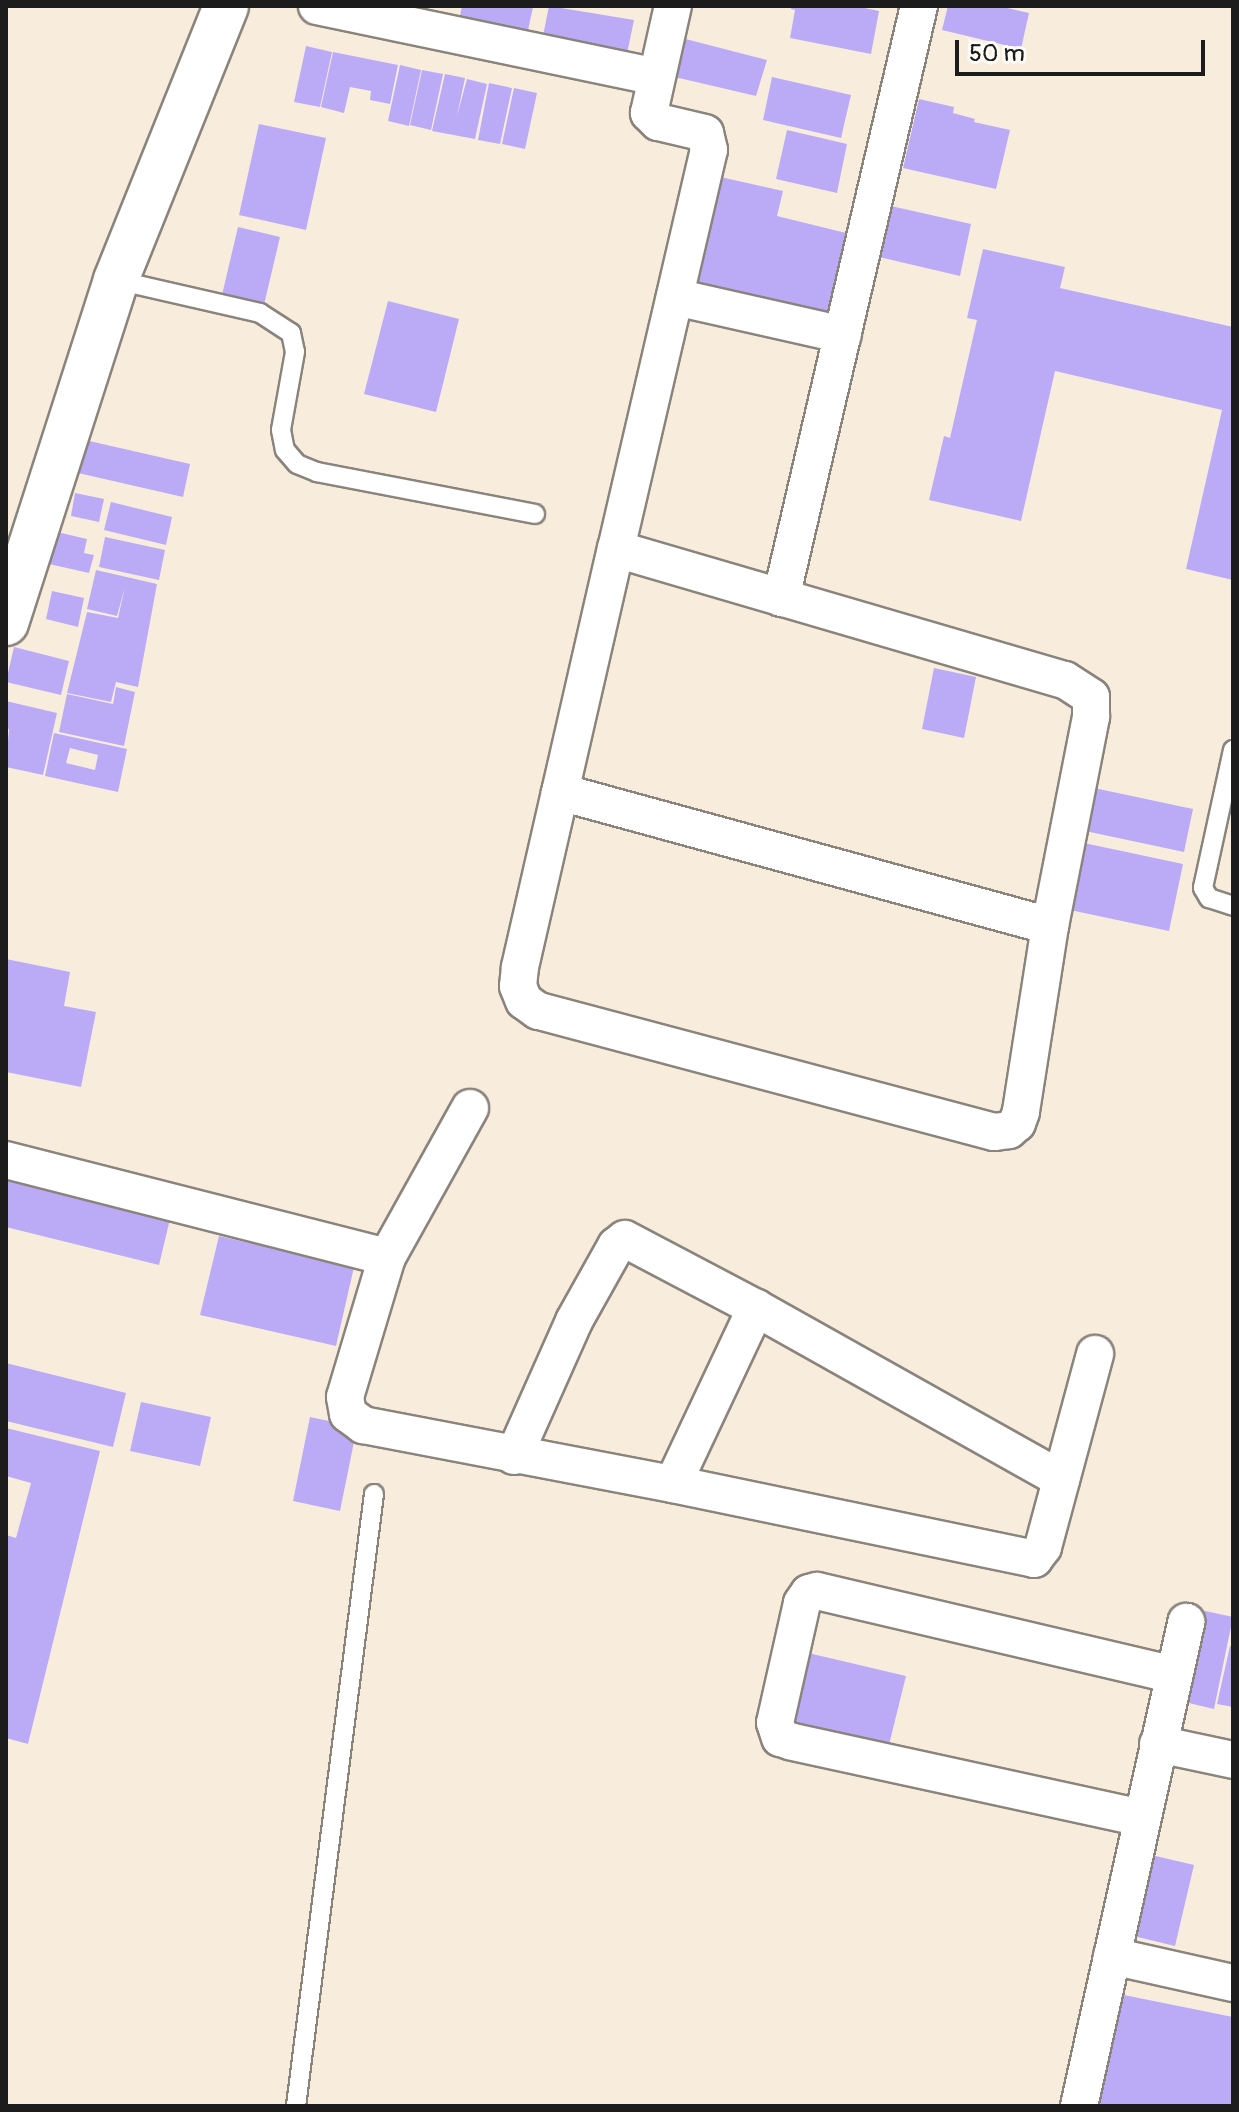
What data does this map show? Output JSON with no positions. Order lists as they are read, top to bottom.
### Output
{
  "scale_bar": "50 m"
}
